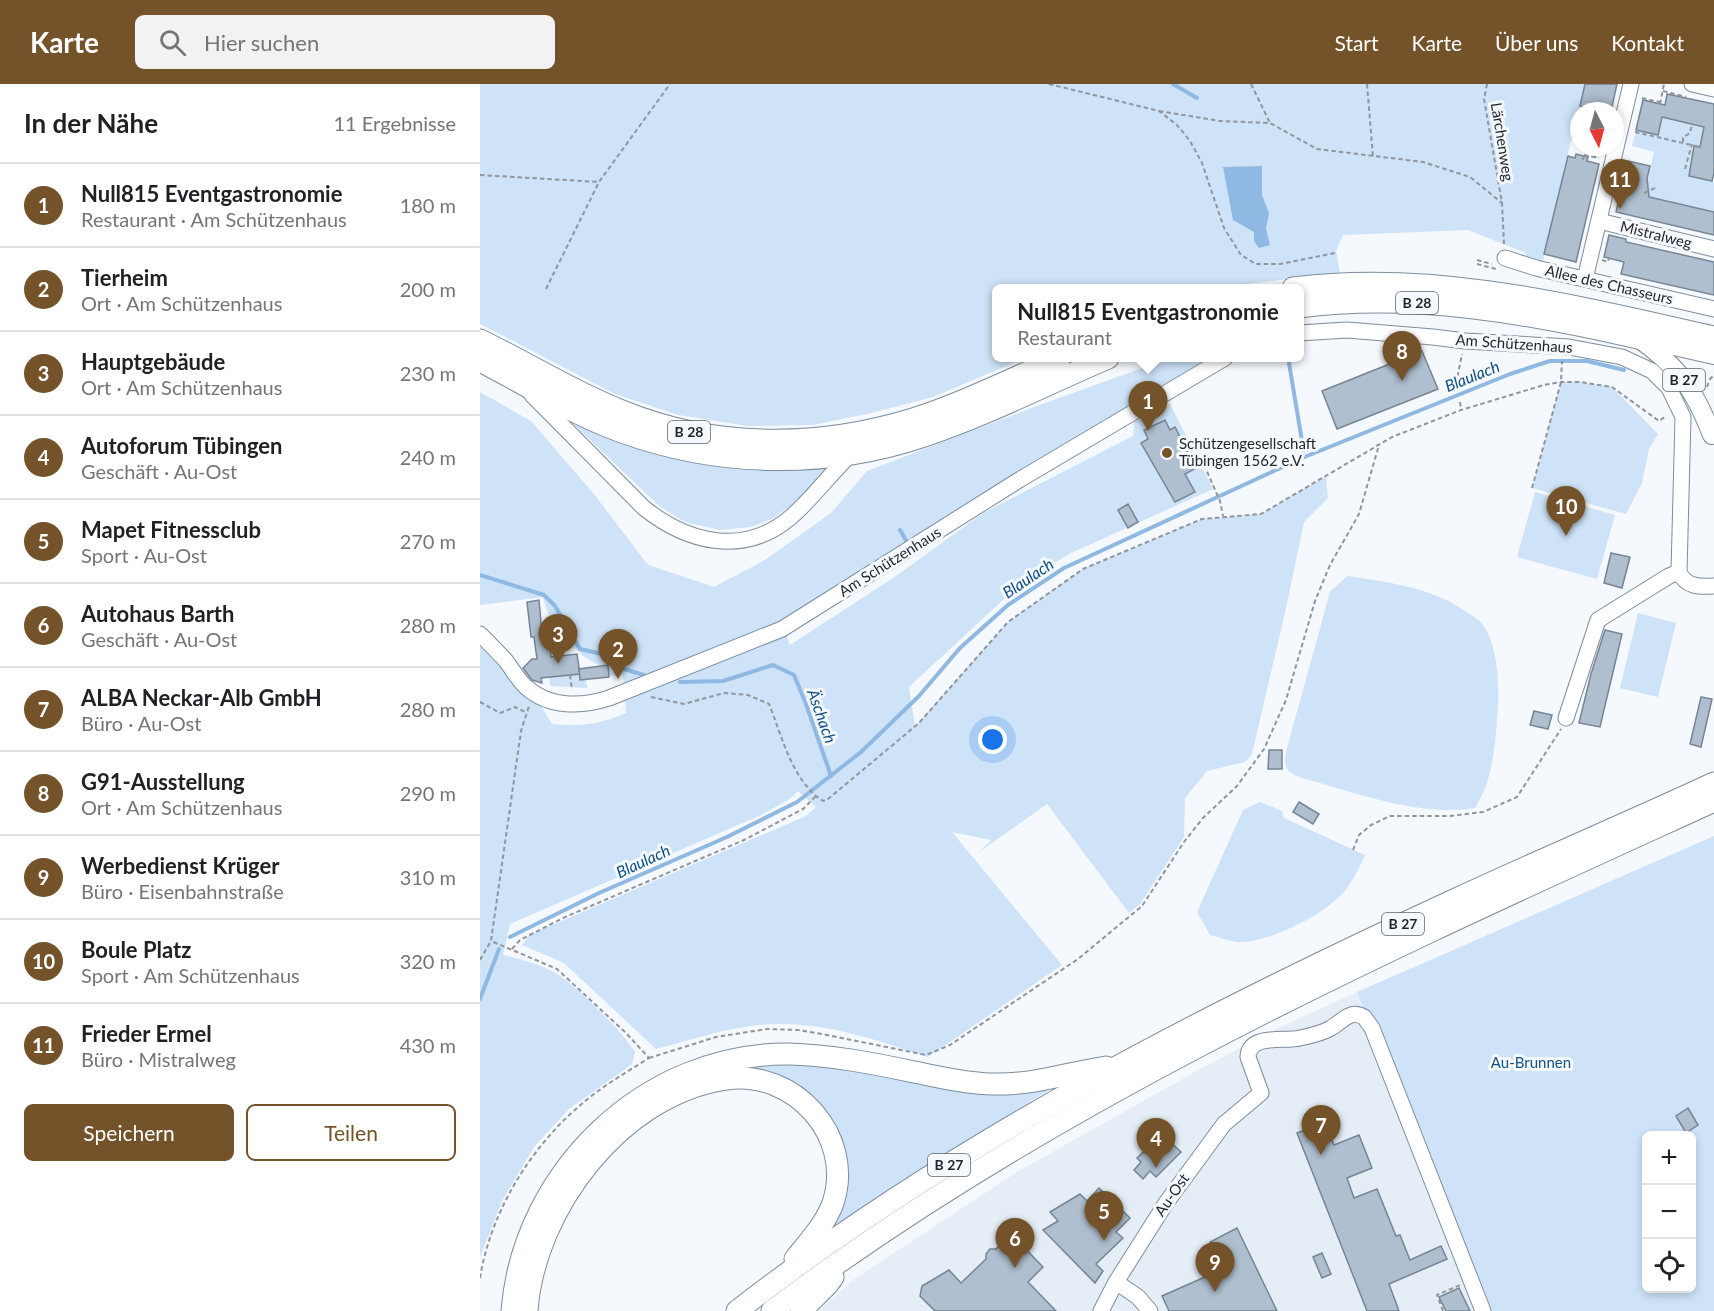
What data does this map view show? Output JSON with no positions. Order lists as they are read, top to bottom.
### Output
{
  "streets": {
    "highway": ["B 28", "B 27"],
    "street": [
      "Mistralweg",
      "Allee des Chasseurs",
      "Am Schützenhaus",
      "Au-Ost"
    ],
    "path": ["Lärchenweg"]
  },
  "crossings": [
    ["Lärchenweg", "Allee des Chasseurs"],
    ["B 28", "B 27"]
  ],
  "water": ["Blaulach", "Äschach"],
  "parks": ["Au-Brunnen"],
  "places": ["Schützengesellschaft Tübingen 1562 e.V."],
  "north": "bottom",
  "page": {
    "header": "Karte",
    "search": "Hier suchen",
    "nav": [
      "Start",
      "Karte",
      "Über uns",
      "Kontakt"
    ],
    "heading": ["In der Nähe", "11 Ergebnisse"],
    "pins": [
      "11",
      "8",
      "1",
      "10",
      "3",
      "2",
      "7",
      "4",
      "5",
      "6",
      "9"
    ],
    "list": [
      {
        "mark": "1",
        "name": "Null815 Eventgastronomie",
        "note": "Restaurant · Am Schützenhaus",
        "value": "180 m"
      },
      {
        "mark": "2",
        "name": "Tierheim",
        "note": "Ort · Am Schützenhaus",
        "value": "200 m"
      },
      {
        "mark": "3",
        "name": "Hauptgebäude",
        "note": "Ort · Am Schützenhaus",
        "value": "230 m"
      },
      {
        "mark": "4",
        "name": "Autoforum Tübingen",
        "note": "Geschäft · Au-Ost",
        "value": "240 m"
      },
      {
        "mark": "5",
        "name": "Mapet Fitnessclub",
        "note": "Sport · Au-Ost",
        "value": "270 m"
      },
      {
        "mark": "6",
        "name": "Autohaus Barth",
        "note": "Geschäft · Au-Ost",
        "value": "280 m"
      },
      {
        "mark": "7",
        "name": "ALBA Neckar-Alb GmbH",
        "note": "Büro · Au-Ost",
        "value": "280 m"
      },
      {
        "mark": "8",
        "name": "G91-Ausstellung",
        "note": "Ort · Am Schützenhaus",
        "value": "290 m"
      },
      {
        "mark": "9",
        "name": "Werbedienst Krüger",
        "note": "Büro · Eisenbahnstraße",
        "value": "310 m"
      },
      {
        "mark": "10",
        "name": "Boule Platz",
        "note": "Sport · Am Schützenhaus",
        "value": "320 m"
      },
      {
        "mark": "11",
        "name": "Frieder Ermel",
        "note": "Büro · Mistralweg",
        "value": "430 m"
      }
    ],
    "popup": ["Null815 Eventgastronomie", "Restaurant"],
    "buttons": ["Speichern", "Teilen"],
    "map_buttons": ["+", "−"]
  }
}
